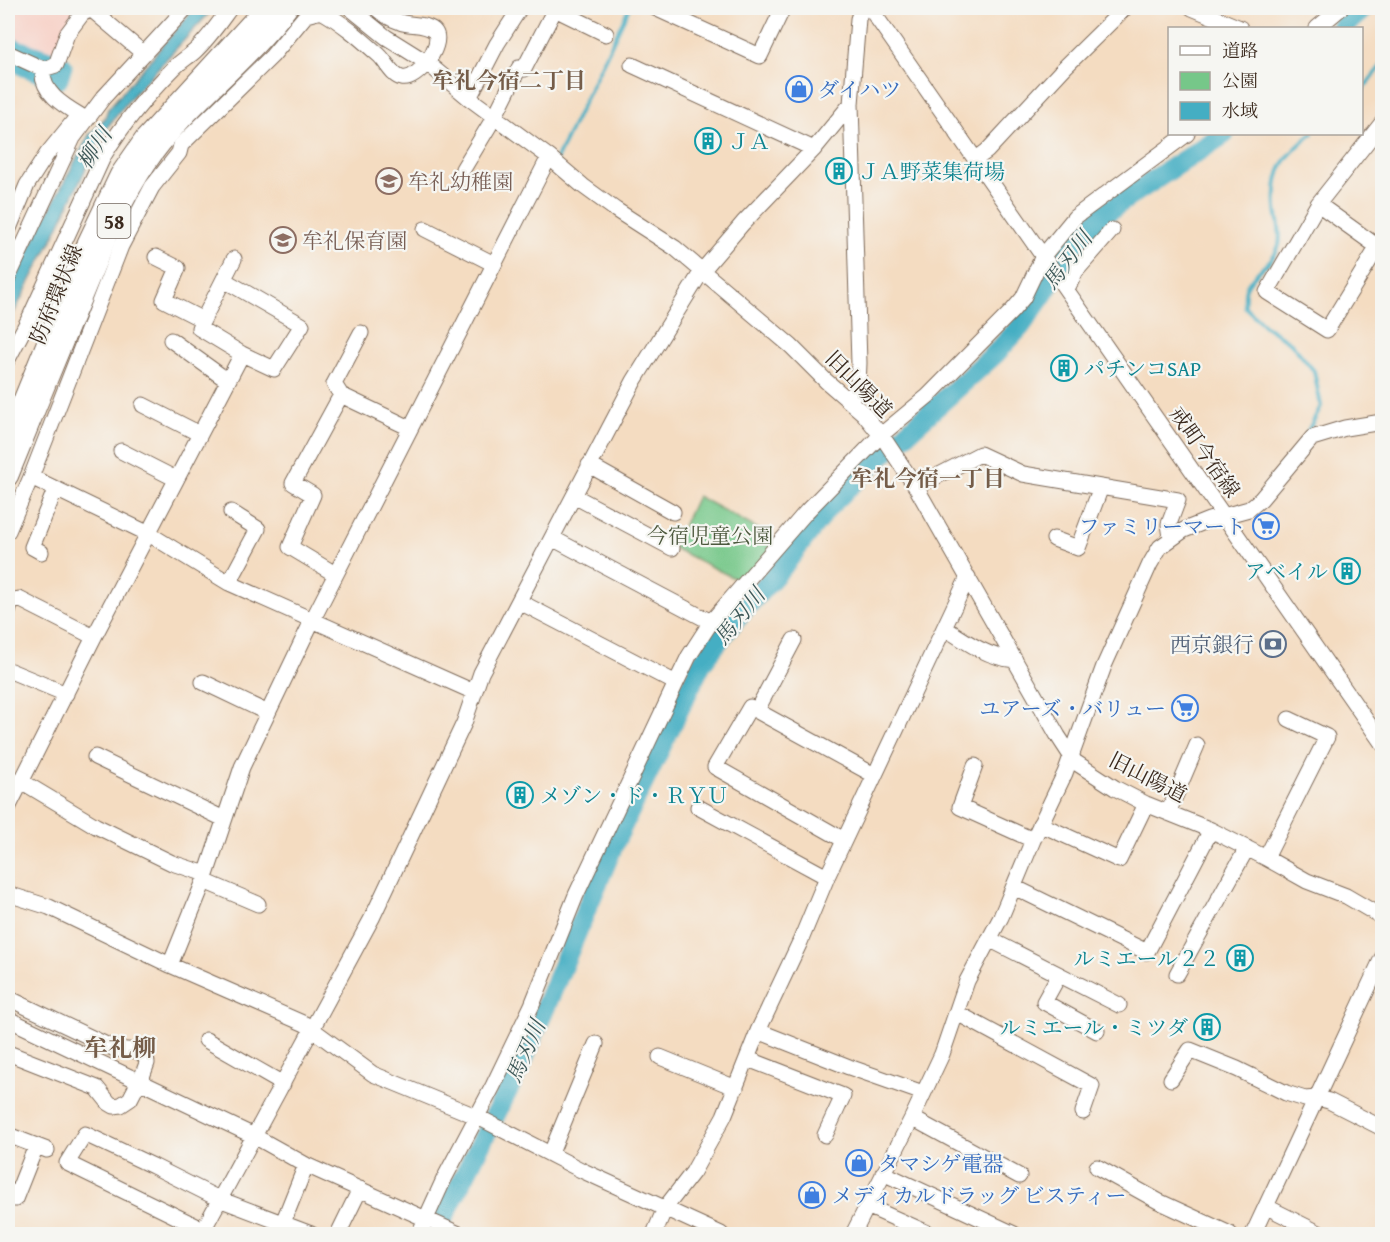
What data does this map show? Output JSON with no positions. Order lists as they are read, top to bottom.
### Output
{
  "streets": {
    "main road": ["58", "防府環状線"],
    "street": ["旧山陽道", "戒町今宿線"]
  },
  "districts": ["牟礼今宿二丁目", "牟礼今宿一丁目", "牟礼柳"],
  "water": ["柳川", "馬刃川"],
  "parks": ["今宿児童公園"],
  "places": {
    "shop": ["ダイハツ", "タマシゲ電器", "メディカルドラッグ ビスティー"],
    "building": [
      "ＪＡ",
      "ＪＡ野菜集荷場",
      "パチンコSAP",
      "アベイル",
      "メゾン・ド・ＲＹＵ",
      "ルミエール２２",
      "ルミエール・ミツダ"
    ],
    "school or university": ["牟礼幼稚園", "牟礼保育園"],
    "supermarket": ["ファミリーマート", "ユアーズ・バリュー"],
    "bank": ["西京銀行"]
  },
  "legend": ["道路", "公園", "水域"]
}
